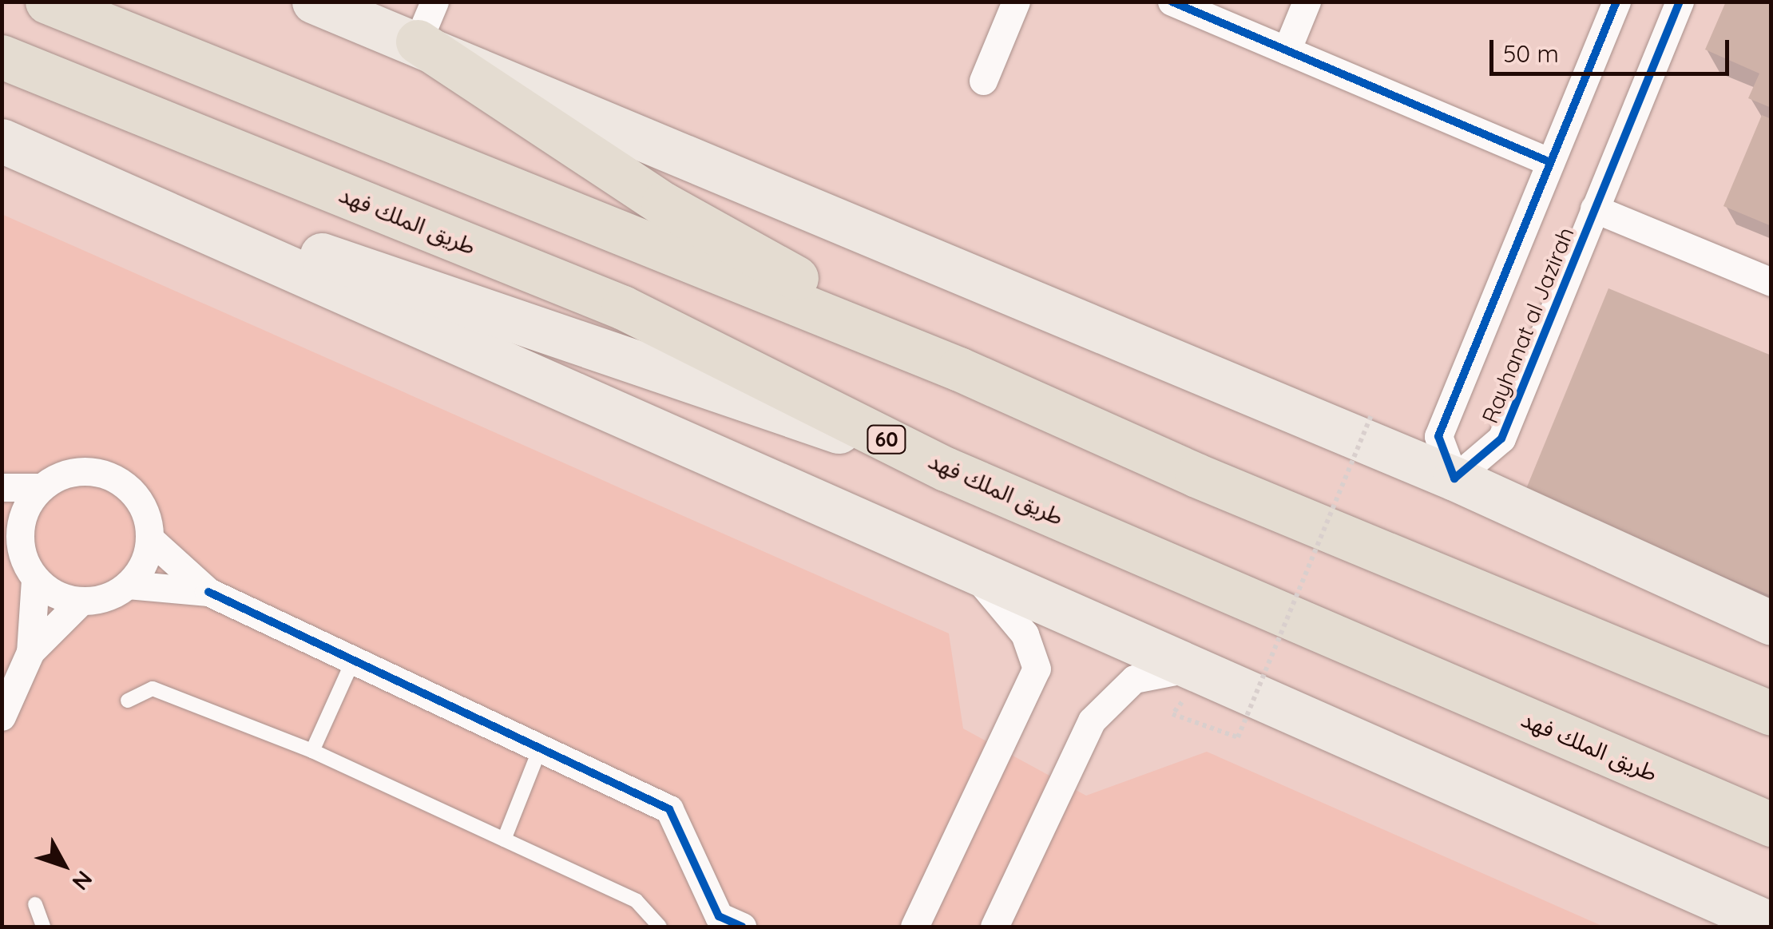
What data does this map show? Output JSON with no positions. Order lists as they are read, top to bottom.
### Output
{
  "streets": {
    "highway": ["طريق الملك فهد", "60"],
    "street": ["Rayhanat al Jazirah"]
  },
  "scale_bar": "50 m",
  "north": "bottom right"
}
